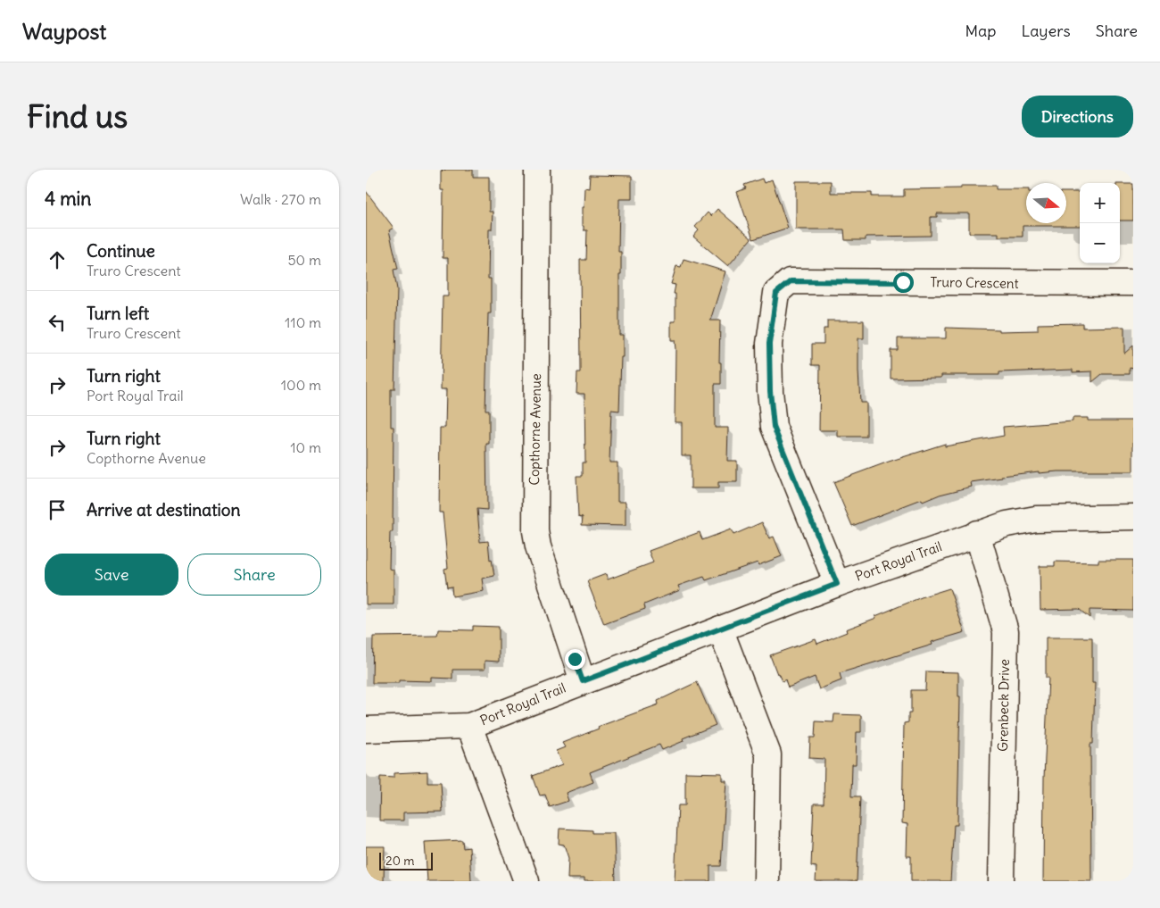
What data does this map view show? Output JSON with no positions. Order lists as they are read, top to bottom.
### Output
{
  "streets": {
    "street": [
      "Truro Crescent",
      "Copthorne Avenue",
      "Port Royal Trail",
      "Grenbeck Drive"
    ]
  },
  "crossings": [
    ["Truro Crescent", "Port Royal Trail"],
    ["Copthorne Avenue", "Port Royal Trail"],
    ["Port Royal Trail", "Grenbeck Drive"]
  ],
  "scale_bar": "20 m",
  "north": "right",
  "page": {
    "header": "Waypost",
    "nav": ["Map", "Layers", "Share"],
    "buttons": [
      "Directions",
      ["Save", "Share"]
    ],
    "title": "Find us",
    "heading": ["4 min", "Walk · 270 m"],
    "map_buttons": ["+", "−"],
    "list": [
      ["Continue", "Truro Crescent", "50 m"],
      ["Turn left", "Truro Crescent", "110 m"],
      ["Turn right", "Port Royal Trail", "100 m"],
      ["Turn right", "Copthorne Avenue", "10 m"],
      "Arrive at destination"
    ],
    "scale": "20 m"
  }
}
